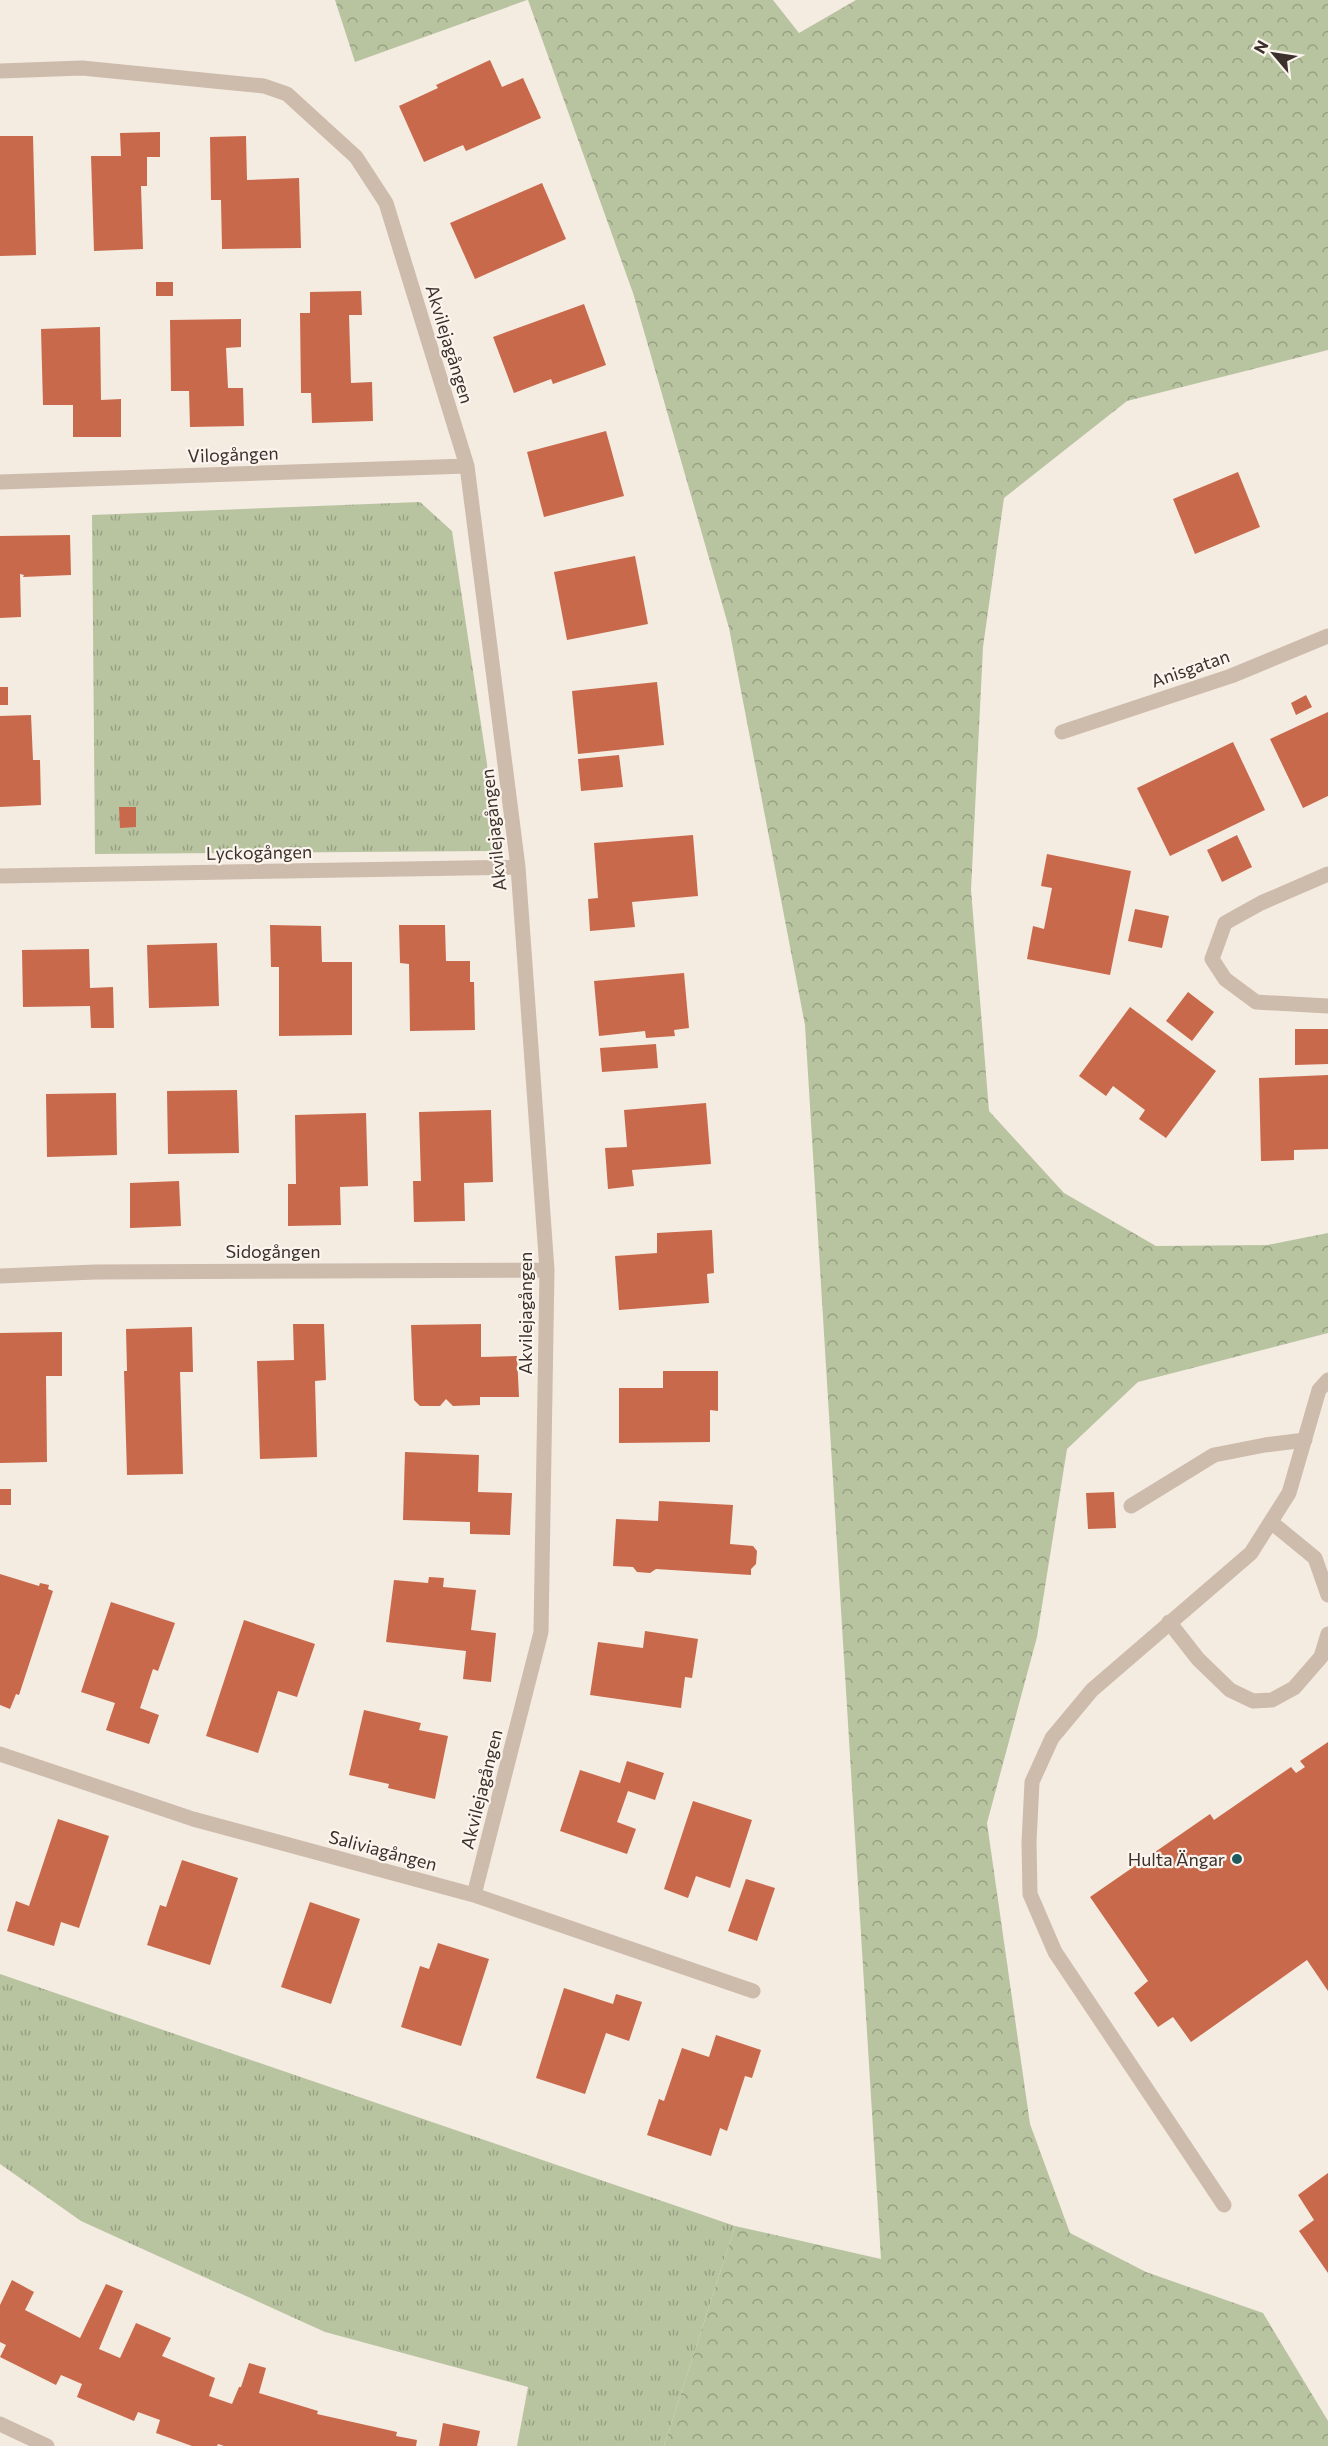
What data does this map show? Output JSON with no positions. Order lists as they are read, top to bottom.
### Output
{
  "streets": {
    "street": [
      "Akvilejagången",
      "Vilogången",
      "Anisgatan",
      "Lyckogången",
      "Sidogången",
      "Saliviagången"
    ]
  },
  "crossings": [
    ["Akvilejagången", "Vilogången"],
    ["Akvilejagången", "Lyckogången"],
    ["Akvilejagången", "Sidogången"],
    ["Akvilejagången", "Saliviagången"]
  ],
  "places": ["Hulta Ängar"],
  "north": "top left"
}
